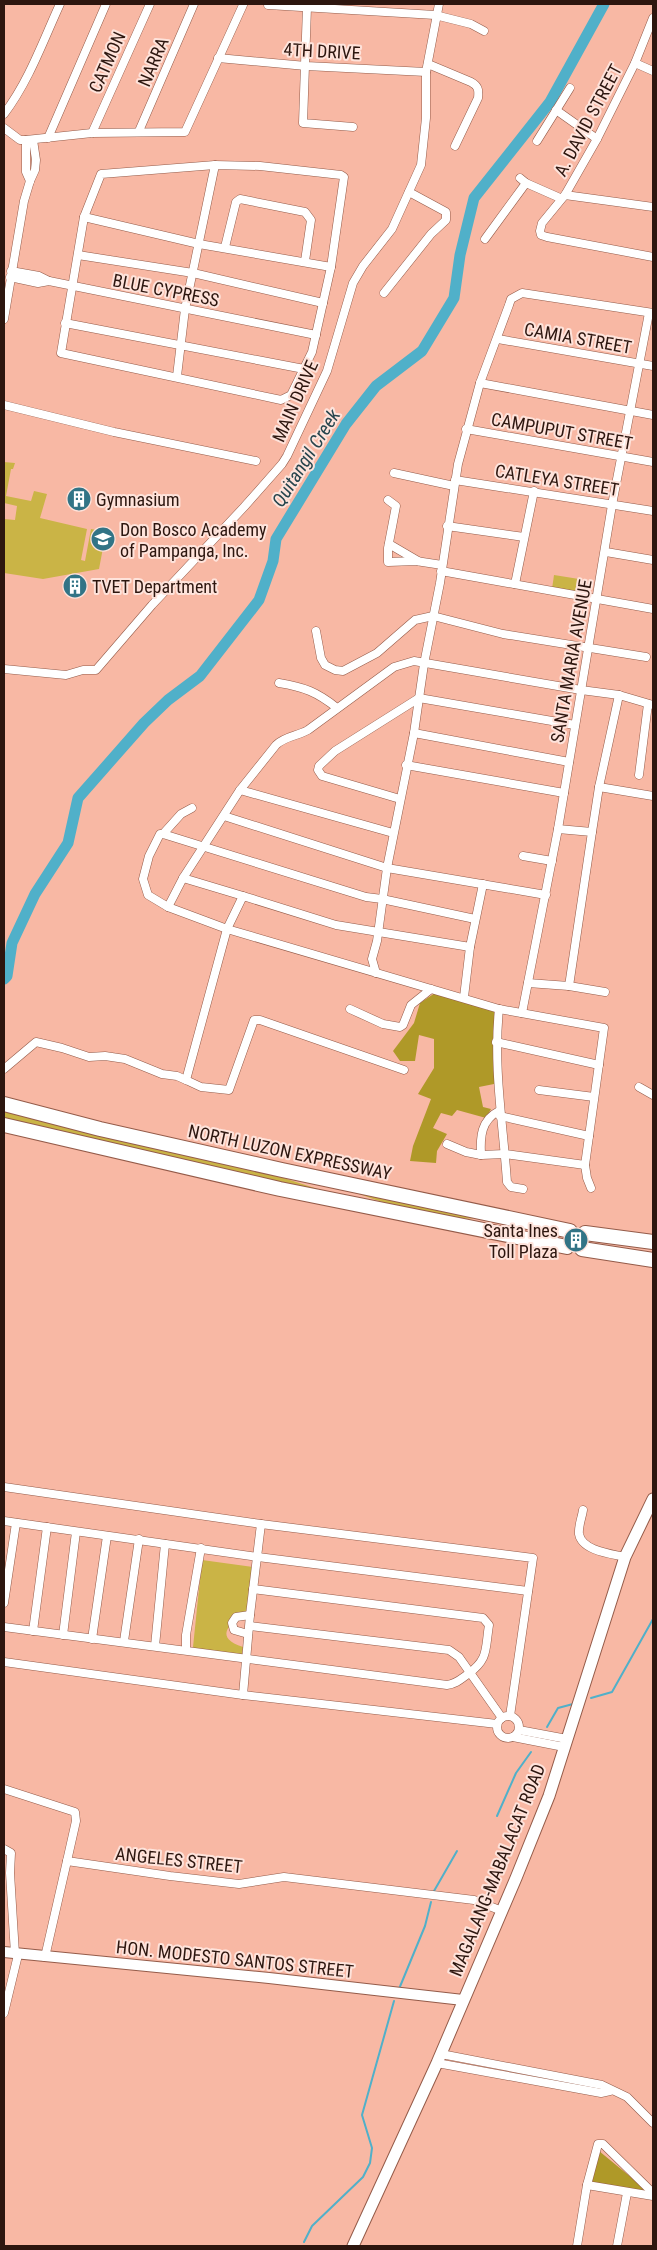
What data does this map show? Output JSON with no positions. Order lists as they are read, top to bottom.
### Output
{
  "streets": {
    "highway": ["NORTH LUZON EXPRESSWAY"],
    "main road": ["MAGALANG-MABALACAT ROAD"],
    "street": [
      "4TH DRIVE",
      "CATMON",
      "NARRA",
      "A. DAVID STREET",
      "BLUE CYPRESS",
      "CAMIA STREET",
      "MAIN DRIVE",
      "CAMPUPUT STREET",
      "CATLEYA STREET",
      "SANTA MARIA AVENUE",
      "ANGELES STREET",
      "HON. MODESTO SANTOS STREET"
    ]
  },
  "crossings": [
    ["4TH DRIVE", "MAIN DRIVE"],
    ["CAMIA STREET", "SANTA MARIA AVENUE"],
    ["CAMPUPUT STREET", "SANTA MARIA AVENUE"],
    ["CATLEYA STREET", "SANTA MARIA AVENUE"],
    ["ANGELES STREET", "MAGALANG-MABALACAT ROAD"],
    ["MAGALANG-MABALACAT ROAD", "HON. MODESTO SANTOS STREET"]
  ],
  "water": ["Quitangil Creek"],
  "places": {
    "building": ["Gymnasium", "TVET Department", "Santa Ines Toll Plaza"],
    "school or university": ["Don Bosco Academy of Pampanga, Inc."]
  }
}
